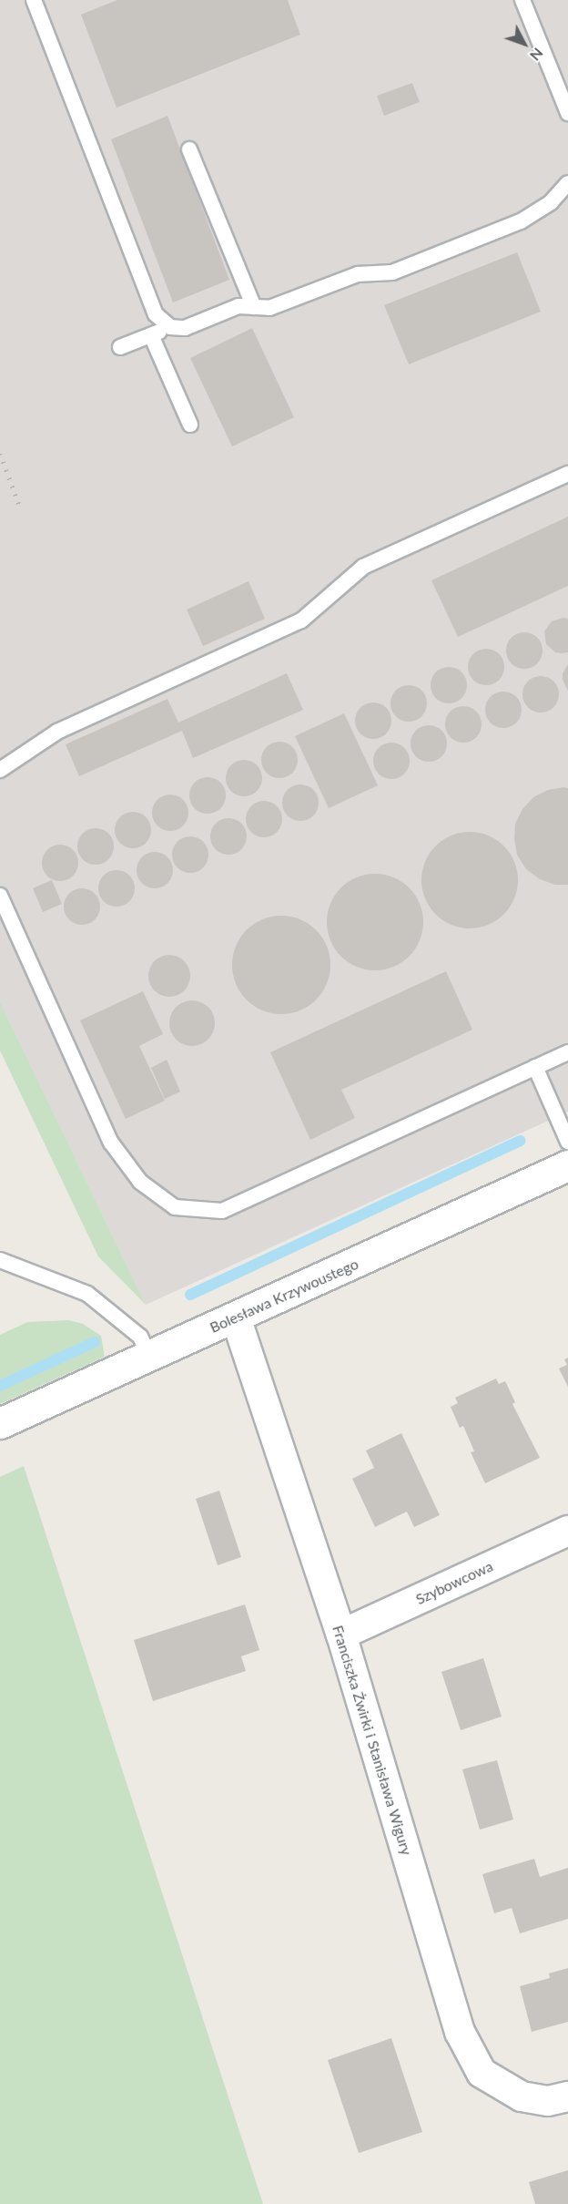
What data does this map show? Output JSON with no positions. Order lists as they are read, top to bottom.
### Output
{
  "streets": {
    "street": ["Bolesława Krzywoustego", "Szybowcowa", "Franciszka Żwirki i Stanisława Wigury"]
  },
  "crossings": [
    ["Bolesława Krzywoustego", "Franciszka Żwirki i Stanisława Wigury"],
    ["Szybowcowa", "Franciszka Żwirki i Stanisława Wigury"]
  ],
  "north": "bottom right"
}
